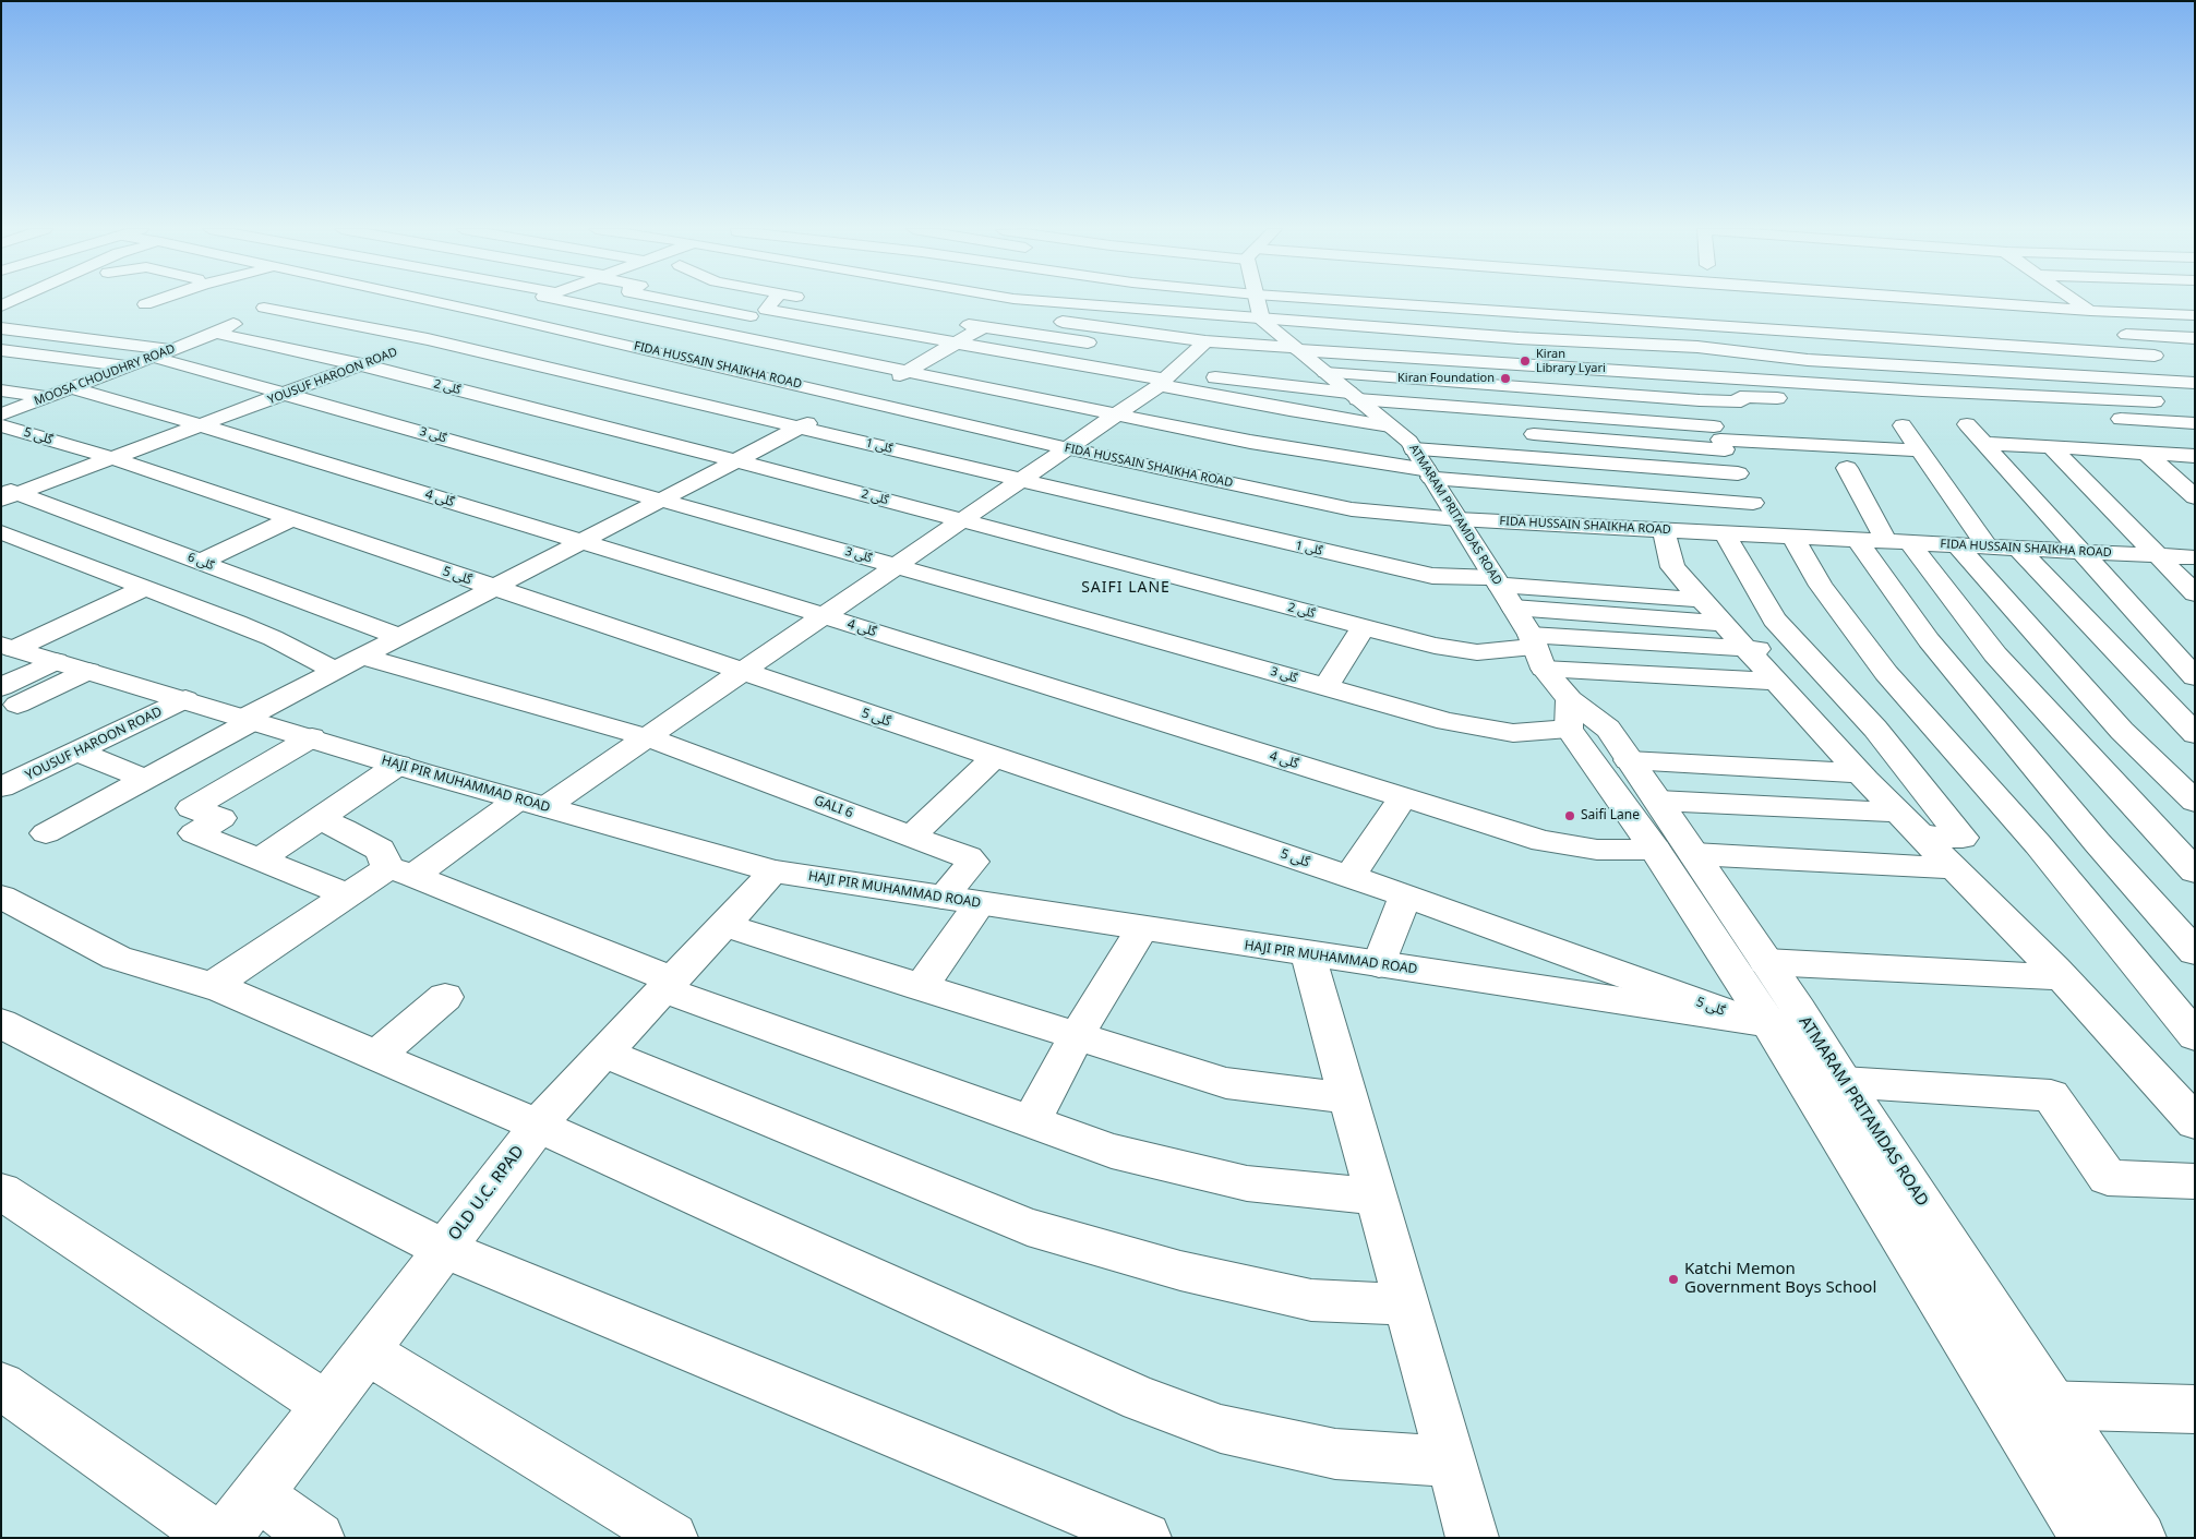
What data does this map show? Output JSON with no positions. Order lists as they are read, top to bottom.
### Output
{
  "streets": {
    "street": [
      "FIDA HUSSAIN SHAIKHA ROAD",
      "MOOSA CHOUDHRY ROAD",
      "YOUSUF HAROON ROAD",
      "گلی 2",
      "گلی 3",
      "گلی 5",
      "گلی 1",
      "گلی 4",
      "ATMARAM PRITAMDAS ROAD",
      "گلی 6",
      "HAJI PIR MUHAMMAD ROAD",
      "GALI 6",
      "OLD U.C. RPAD"
    ]
  },
  "crossings": [
    ["FIDA HUSSAIN SHAIKHA ROAD", "YOUSUF HAROON ROAD"],
    ["FIDA HUSSAIN SHAIKHA ROAD", "ATMARAM PRITAMDAS ROAD"],
    ["MOOSA CHOUDHRY ROAD", "گلی 2"],
    ["MOOSA CHOUDHRY ROAD", "گلی 3"],
    ["MOOSA CHOUDHRY ROAD", "گلی 1"],
    ["MOOSA CHOUDHRY ROAD", "گلی 4"],
    ["YOUSUF HAROON ROAD", "گلی 2"],
    ["YOUSUF HAROON ROAD", "گلی 3"],
    ["YOUSUF HAROON ROAD", "گلی 5"],
    ["YOUSUF HAROON ROAD", "گلی 1"],
    ["YOUSUF HAROON ROAD", "گلی 4"],
    ["YOUSUF HAROON ROAD", "گلی 6"],
    ["YOUSUF HAROON ROAD", "HAJI PIR MUHAMMAD ROAD"],
    ["گلی 2", "ATMARAM PRITAMDAS ROAD"],
    ["گلی 3", "ATMARAM PRITAMDAS ROAD"],
    ["گلی 5", "ATMARAM PRITAMDAS ROAD"],
    ["گلی 5", "HAJI PIR MUHAMMAD ROAD"],
    ["گلی 1", "ATMARAM PRITAMDAS ROAD"],
    ["گلی 4", "ATMARAM PRITAMDAS ROAD"],
    ["ATMARAM PRITAMDAS ROAD", "HAJI PIR MUHAMMAD ROAD"],
    ["HAJI PIR MUHAMMAD ROAD", "GALI 6"],
    ["HAJI PIR MUHAMMAD ROAD", "OLD U.C. RPAD"]
  ],
  "districts": ["SAIFI LANE"],
  "places": [
    "Kiran Library Lyari",
    "Kiran Foundation",
    "Saifi Lane",
    "Katchi Memon Government Boys School"
  ]
}
